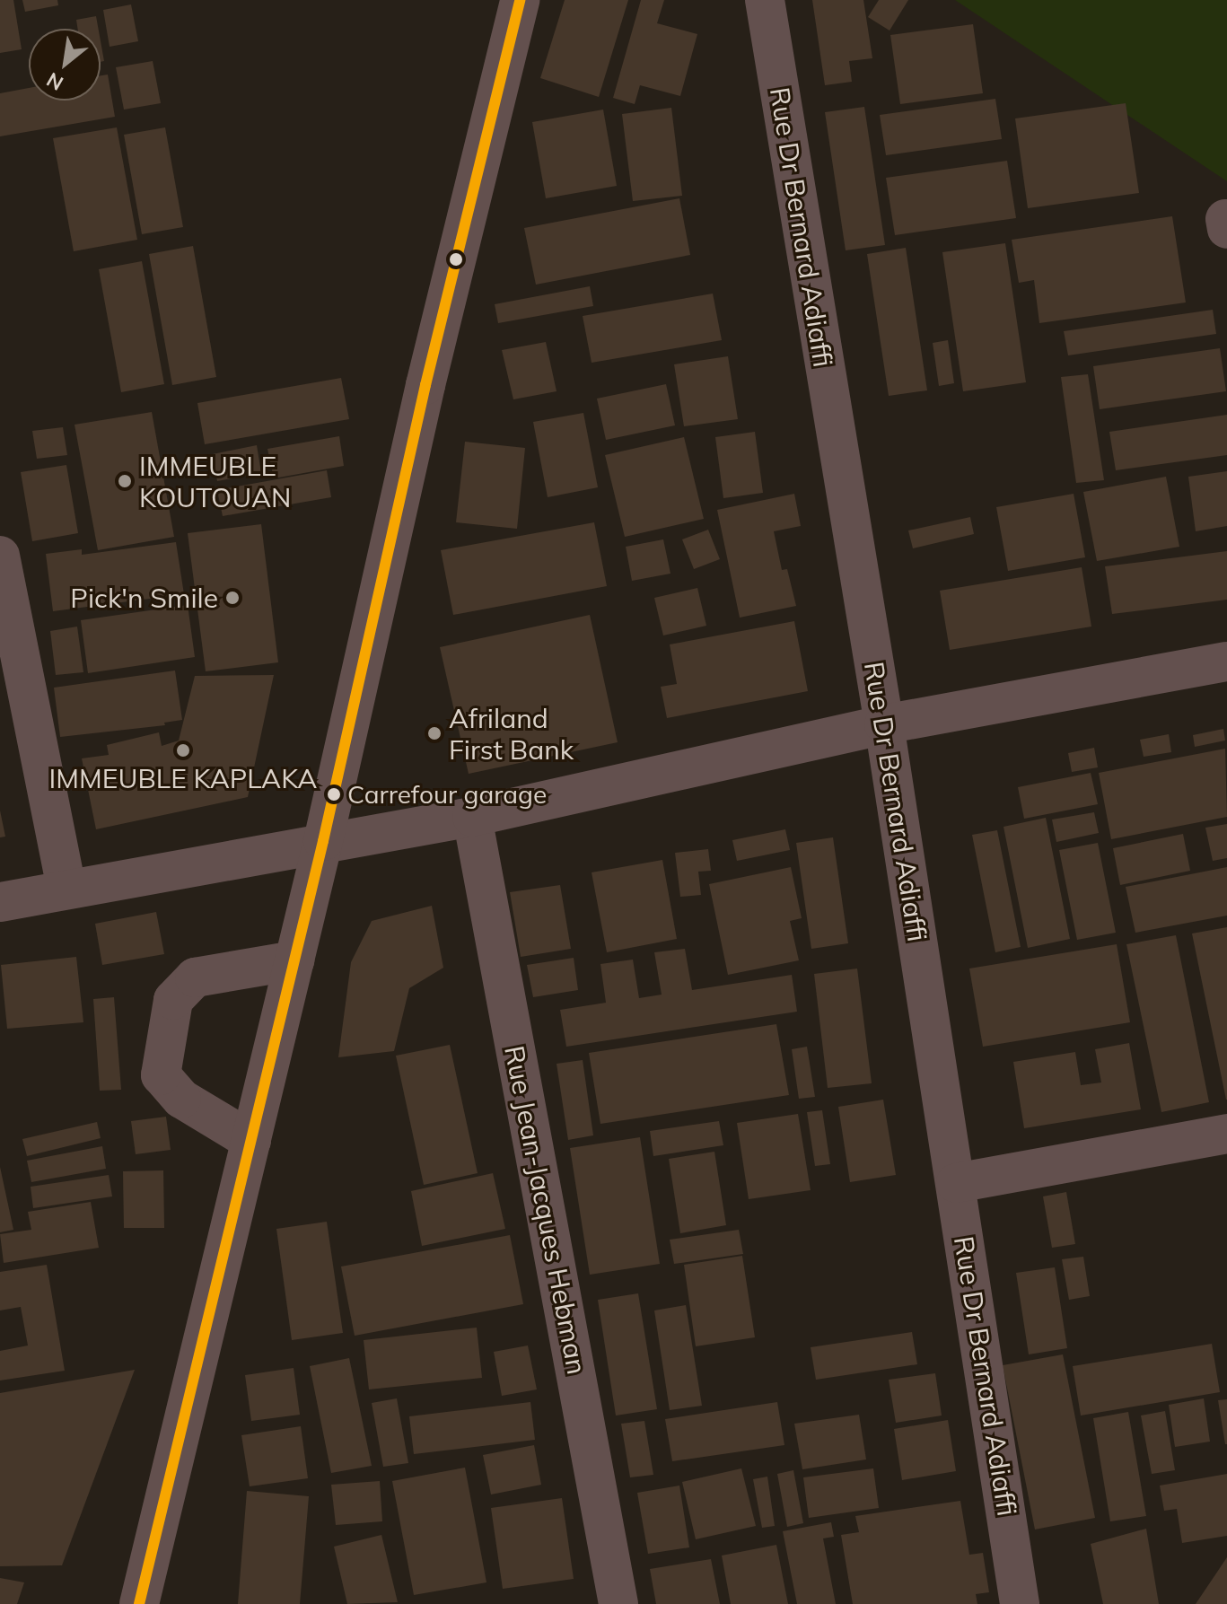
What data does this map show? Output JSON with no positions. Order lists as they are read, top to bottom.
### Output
{
  "streets": {
    "street": ["Rue Dr Bernard Adiaffi", "Rue Jean-Jacques Hebman"]
  },
  "places": [
    "IMMEUBLE KOUTOUAN",
    "Pick'n Smile",
    "Afriland First Bank",
    "IMMEUBLE KAPLAKA",
    "Carrefour garage"
  ],
  "north": "bottom left"
}
